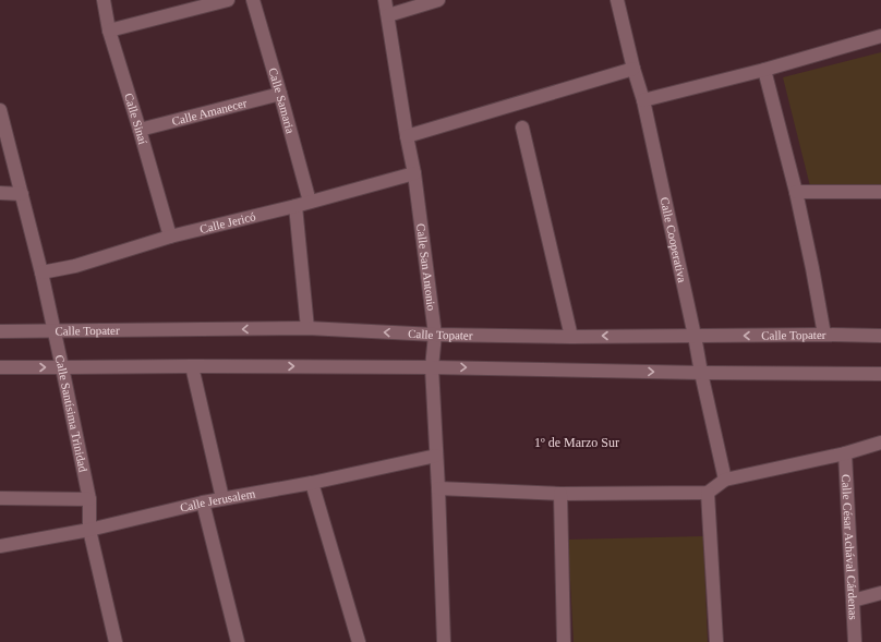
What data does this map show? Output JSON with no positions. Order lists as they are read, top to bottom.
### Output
{
  "streets": {
    "street": [
      "Calle Samaria",
      "Calle Amanecer",
      "Calle Sinaí",
      "Calle Jericó",
      "Calle Cooperativa",
      "Calle San Antonio",
      "Calle Topater",
      "Calle Santísima Trinidad",
      "Calle Jerusalem",
      "Calle César Achával Cárdenas"
    ]
  },
  "crossings": [
    ["Calle Samaria", "Calle Amanecer"],
    ["Calle Samaria", "Calle Jericó"],
    ["Calle Amanecer", "Calle Sinaí"],
    ["Calle Sinaí", "Calle Jericó"],
    ["Calle Jericó", "Calle San Antonio"],
    ["Calle Jericó", "Calle Santísima Trinidad"],
    ["Calle Cooperativa", "Calle Topater"],
    ["Calle San Antonio", "Calle Topater"],
    ["Calle San Antonio", "Calle Jerusalem"],
    ["Calle Topater", "Calle Santísima Trinidad"],
    ["Calle Santísima Trinidad", "Calle Jerusalem"]
  ],
  "districts": ["1º de Marzo Sur"]
}
